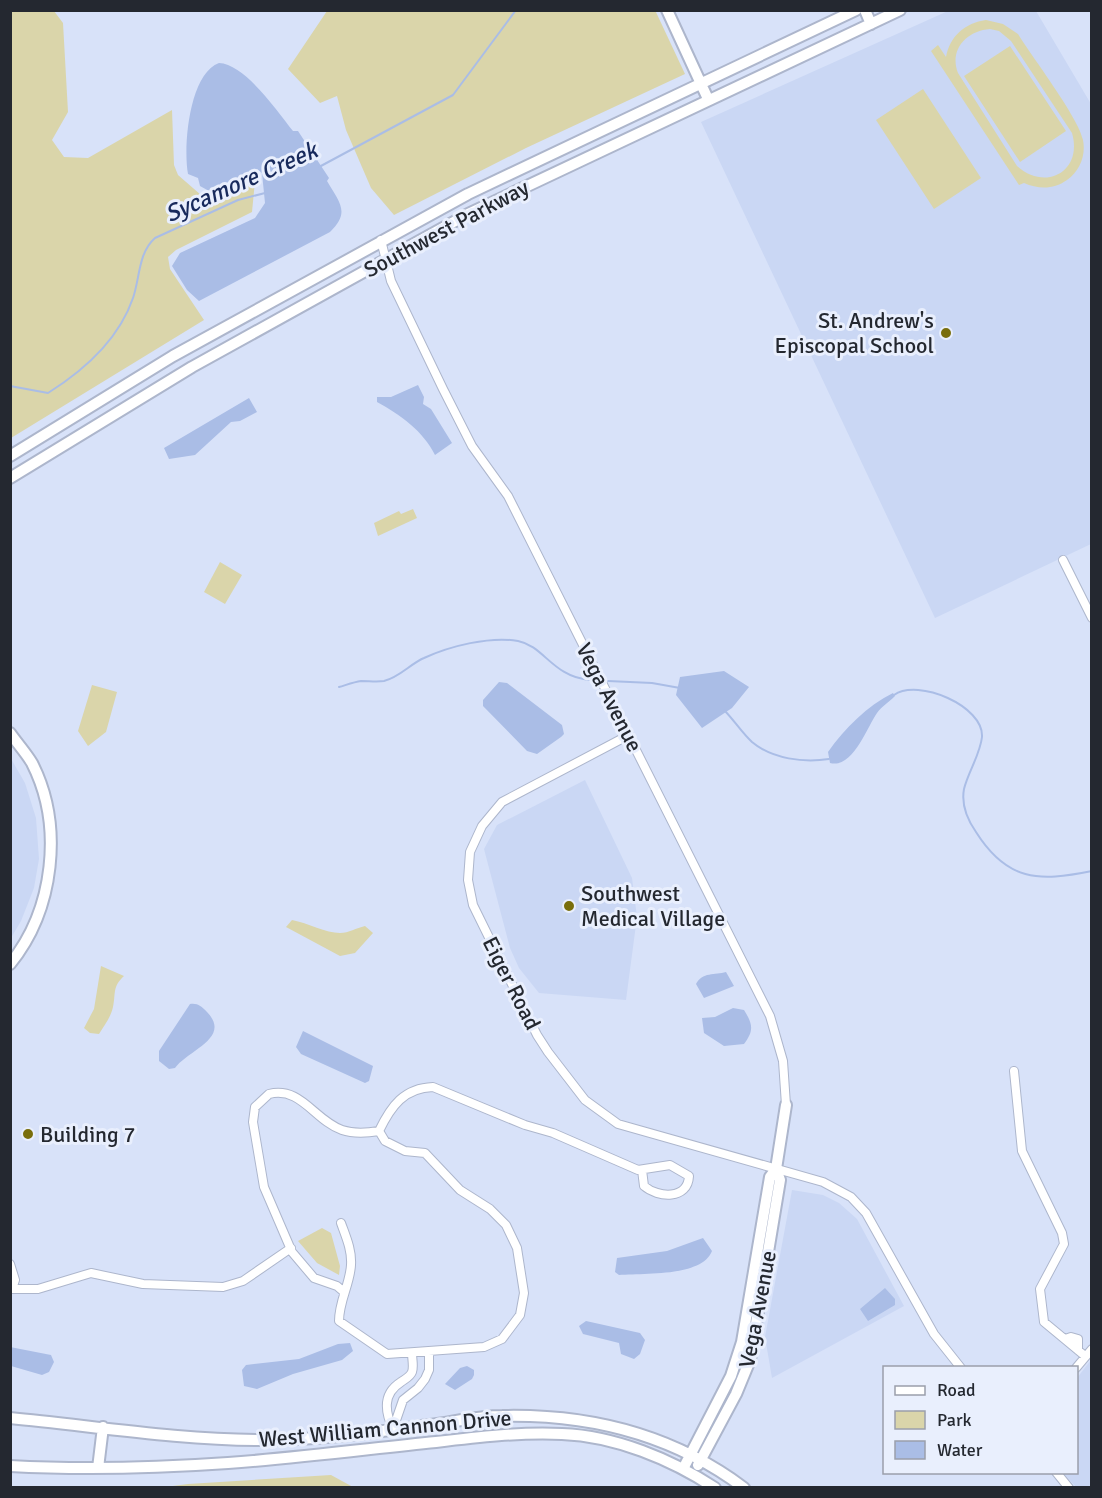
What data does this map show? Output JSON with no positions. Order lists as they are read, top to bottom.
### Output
{
  "streets": {
    "main road": ["Southwest Parkway", "Vega Avenue", "West William Cannon Drive"],
    "street": ["Eiger Road"]
  },
  "crossings": [
    ["Southwest Parkway", "Vega Avenue"],
    ["Vega Avenue", "Eiger Road"],
    ["Vega Avenue", "West William Cannon Drive"]
  ],
  "water": ["Sycamore Creek"],
  "places": ["St. Andrew's Episcopal School", "Southwest Medical Village", "Building 7"],
  "legend": ["Road", "Park", "Water"]
}
